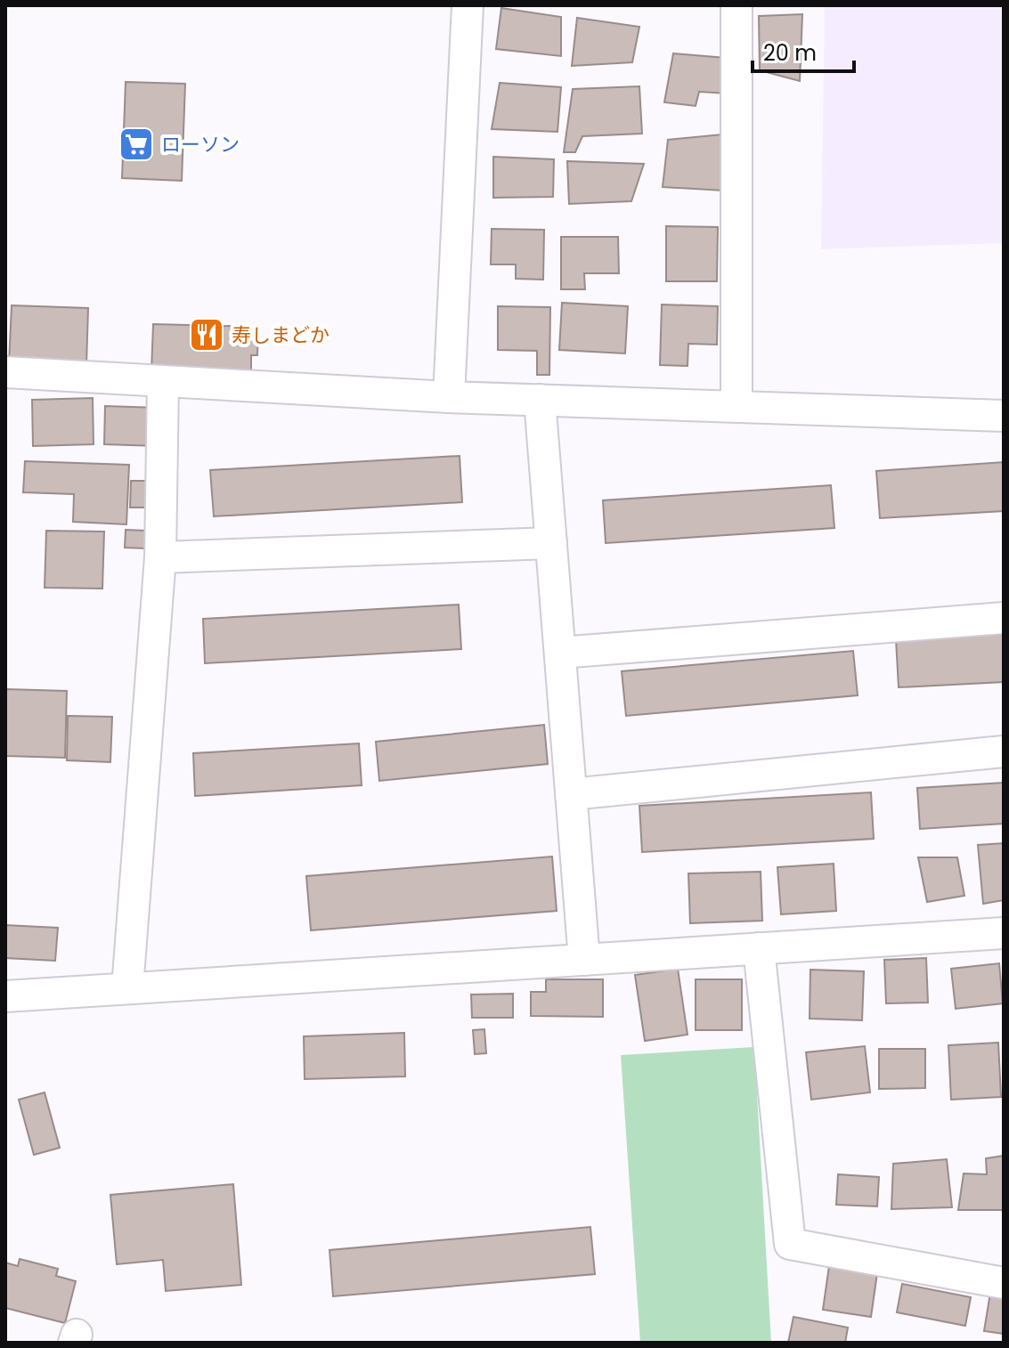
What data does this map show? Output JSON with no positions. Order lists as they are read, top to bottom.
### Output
{
  "places": {
    "supermarket": ["ローソン"],
    "restaurant": ["寿しまどか"]
  },
  "scale_bar": "20 m"
}
